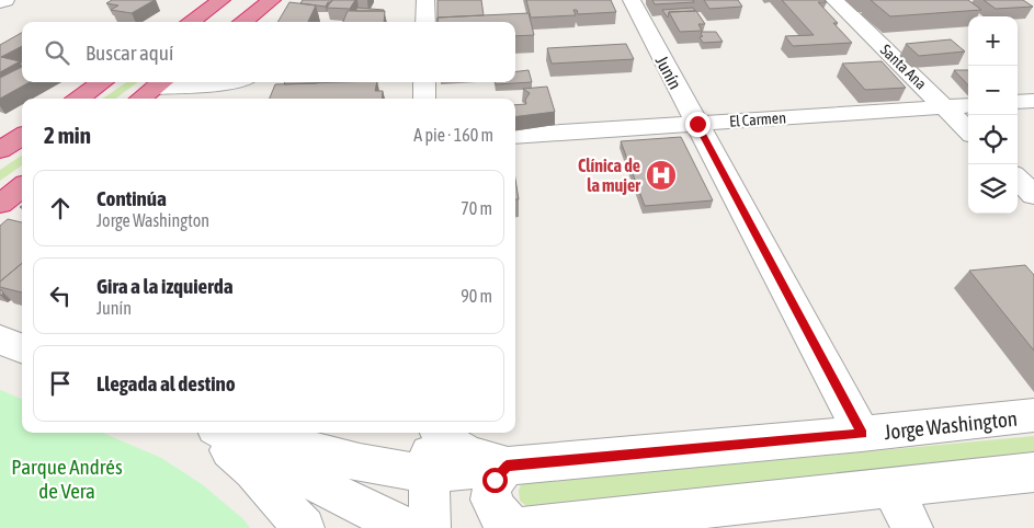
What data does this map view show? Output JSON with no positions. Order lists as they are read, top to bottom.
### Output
{
  "streets": {
    "street": [
      "Santa Ana",
      "Junín",
      "El Carmen",
      "Jorge Washington"
    ]
  },
  "crossings": [
    ["Santa Ana", "El Carmen"],
    ["Junín", "El Carmen"],
    ["Junín", "Jorge Washington"]
  ],
  "parks": ["Parque Andrés de Vera"],
  "places": {
    "hospital": ["Clínica de la mujer"]
  },
  "page": {
    "map_buttons": ["+", "−"],
    "search": "Buscar aquí",
    "heading": ["2 min", "A pie · 160 m"],
    "list": [
      ["Continúa", "Jorge Washington", "70 m"],
      ["Gira a la izquierda", "Junín", "90 m"],
      "Llegada al destino"
    ]
  }
}
